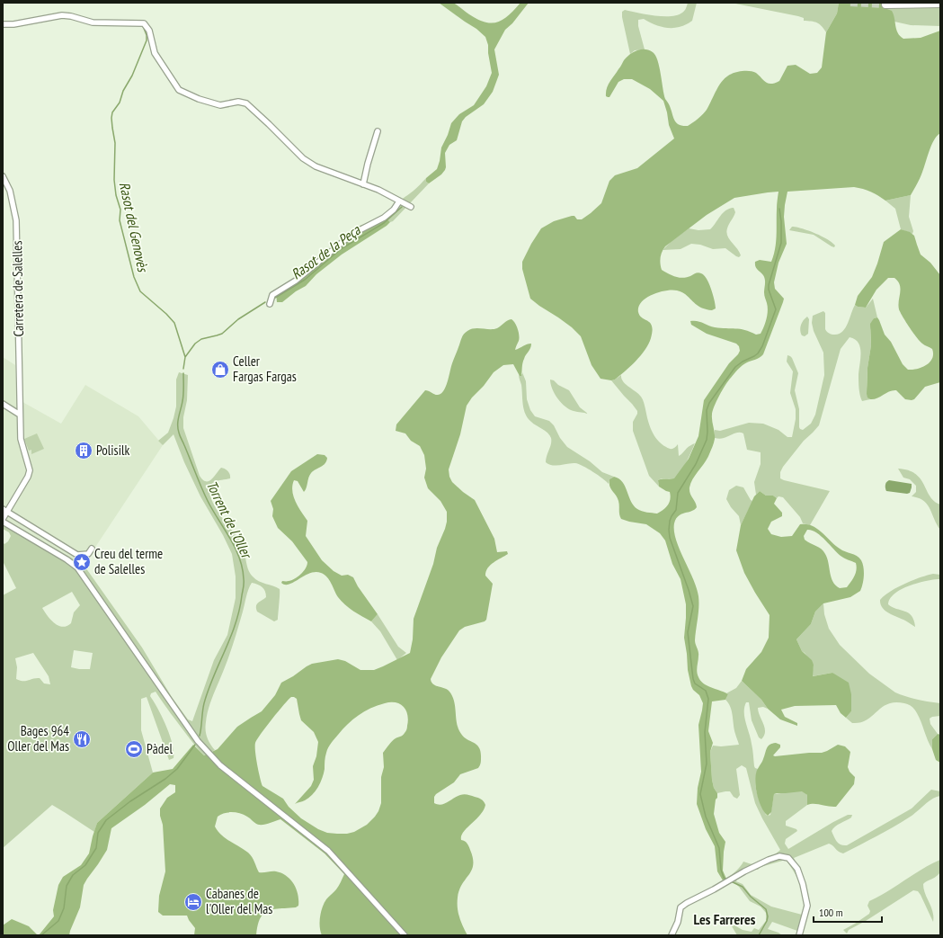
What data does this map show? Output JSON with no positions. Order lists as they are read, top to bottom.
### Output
{
  "streets": {
    "street": ["Carretera de Salelles"]
  },
  "districts": ["Les Farreres"],
  "water": ["Rasot del Genovès", "Rasot de la Peça", "Torrent de l'Oller"],
  "places": {
    "shop": ["Celler Fargas Fargas"],
    "building": ["Polisilk"],
    "place": ["Creu del terme de Salelles"],
    "restaurant": ["Bages 964 Oller del Mas"],
    "sports": ["Pàdel"],
    "hotel": ["Cabanes de l'Oller del Mas"]
  },
  "scale_bar": "100 m"
}
